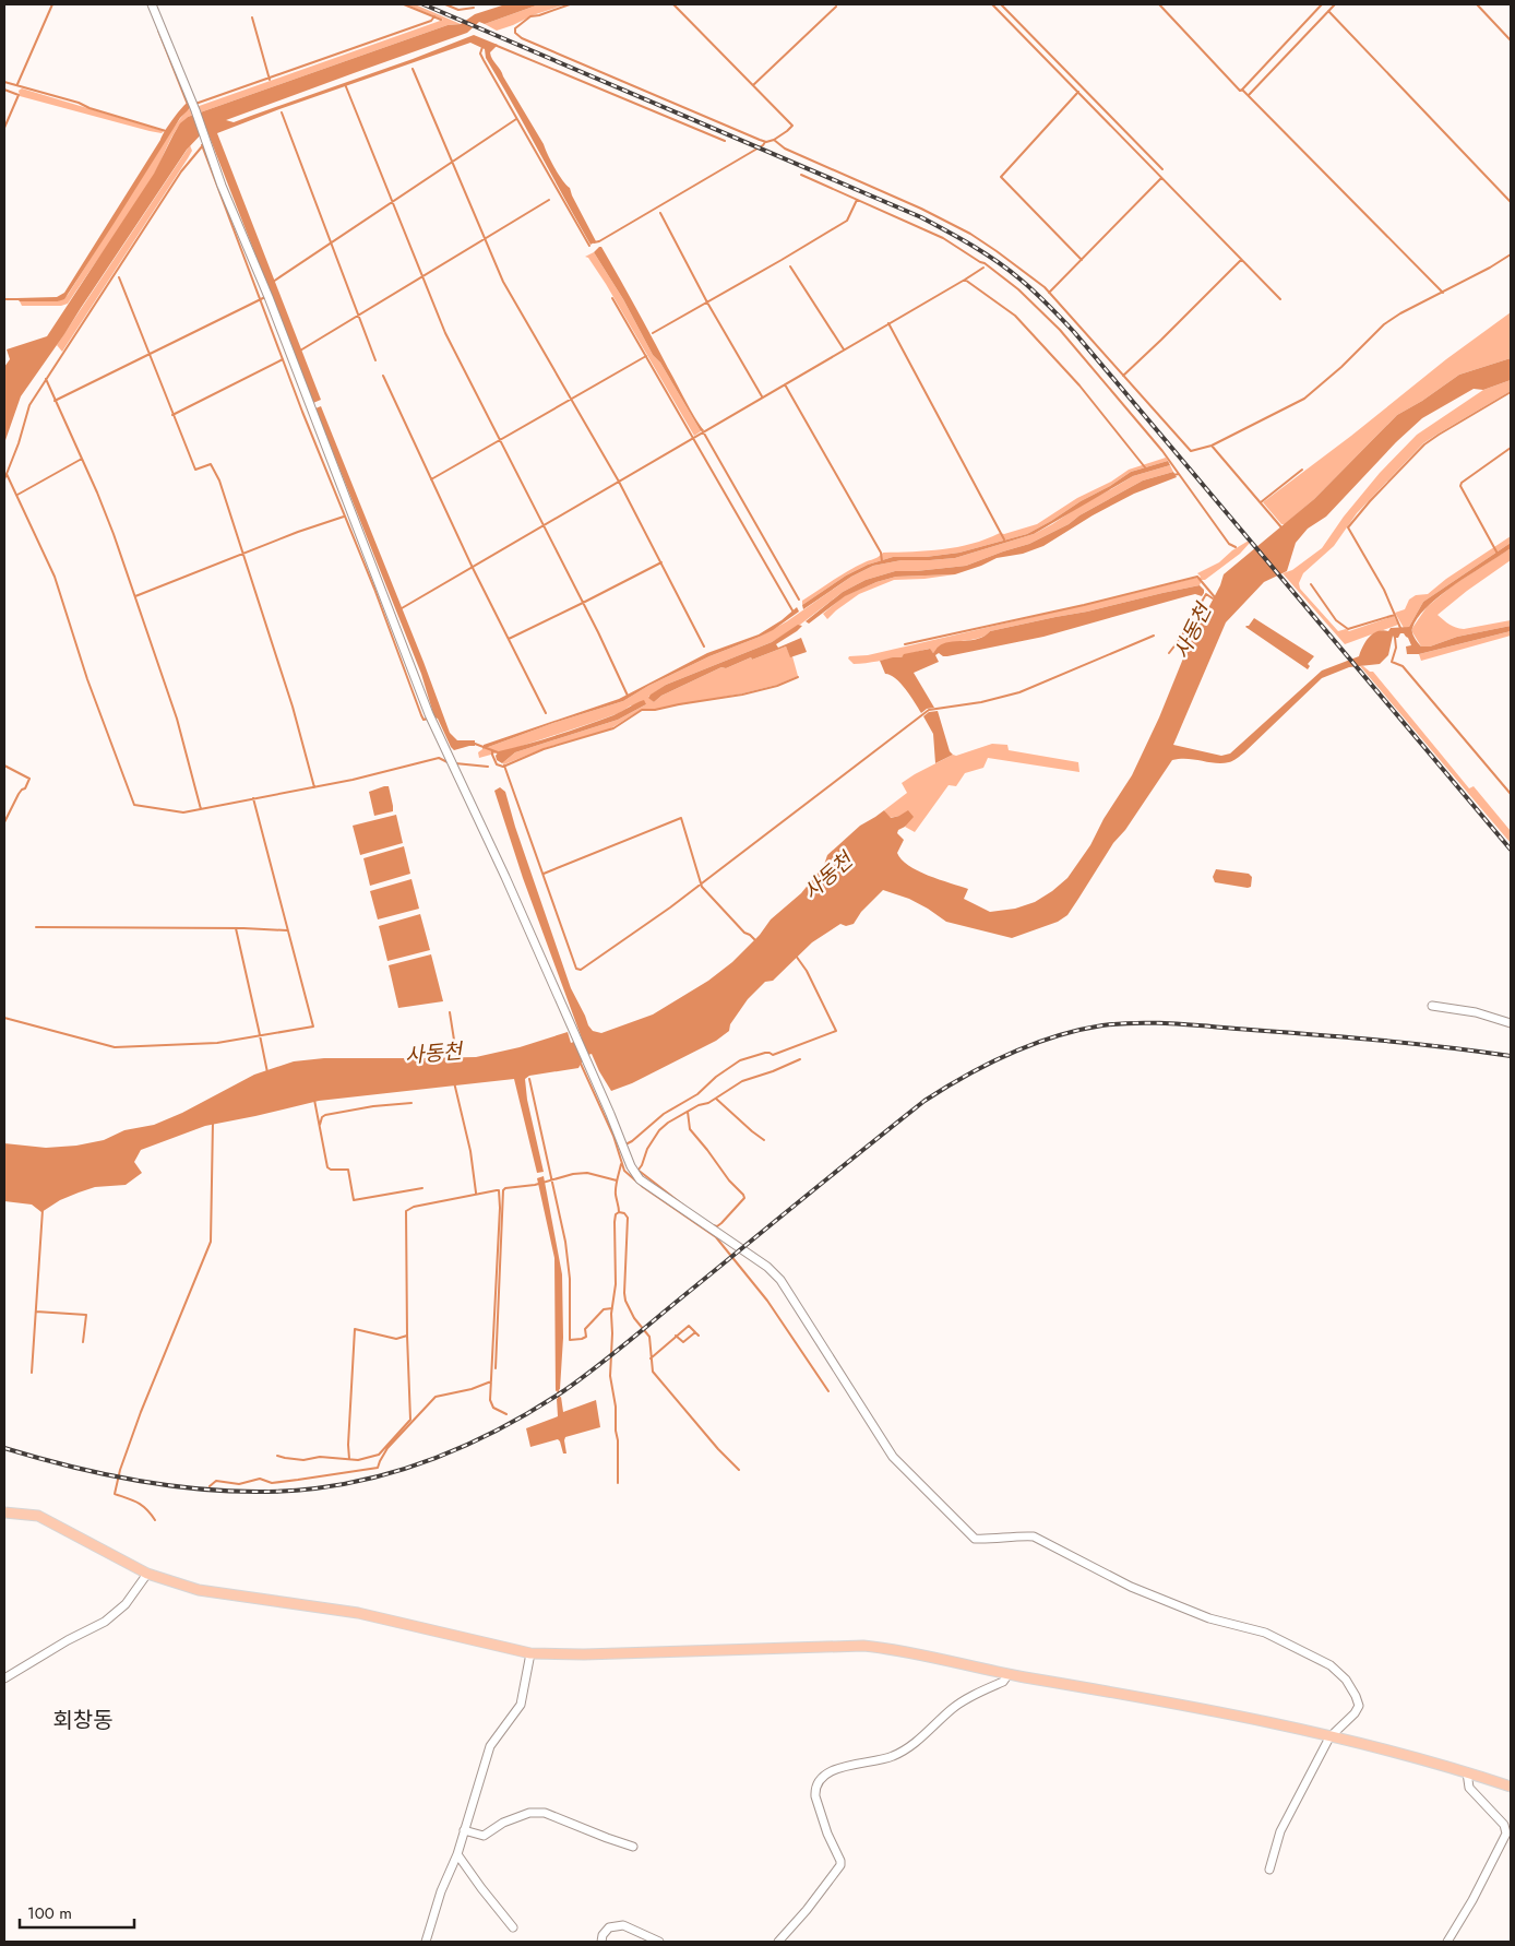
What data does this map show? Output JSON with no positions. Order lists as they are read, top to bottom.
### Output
{
  "districts": ["회창동"],
  "water": ["사동천"],
  "scale_bar": "100 m"
}
